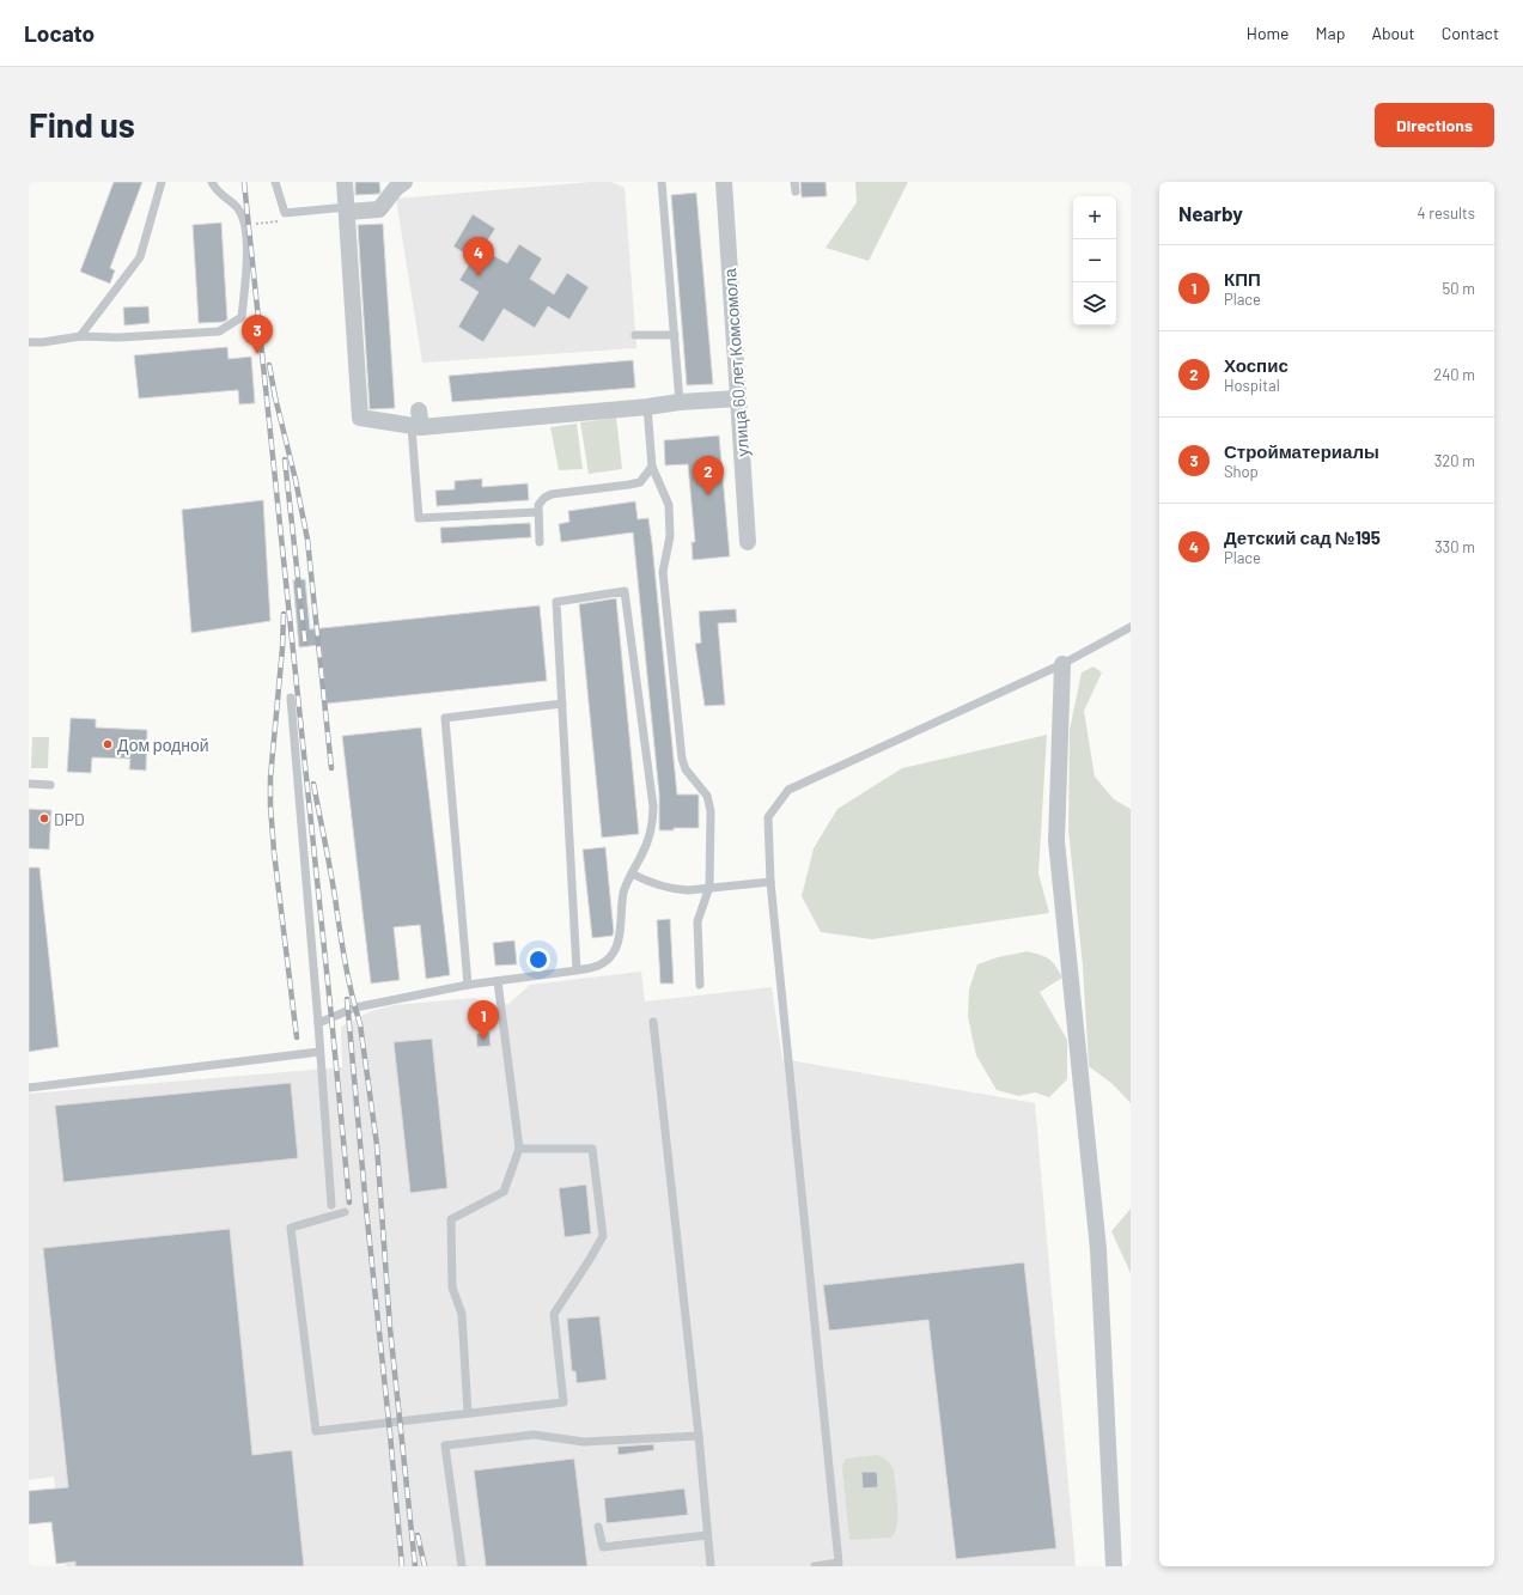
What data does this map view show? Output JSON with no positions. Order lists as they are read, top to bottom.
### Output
{
  "streets": {
    "street": ["улица 60 лет Комсомола"]
  },
  "places": ["Дом родной", "DPD"],
  "page": {
    "header": "Locato",
    "nav": [
      "Home",
      "Map",
      "About",
      "Contact"
    ],
    "buttons": "Directions",
    "title": "Find us",
    "heading": ["Nearby", "4 results"],
    "map_buttons": ["+", "−"],
    "pins": [
      "4",
      "3",
      "2",
      "1"
    ],
    "list": [
      {
        "mark": "1",
        "name": "КПП",
        "note": "Place",
        "value": "50 m"
      },
      {
        "mark": "2",
        "name": "Хоспис",
        "note": "Hospital",
        "value": "240 m"
      },
      {
        "mark": "3",
        "name": "Стройматериалы",
        "note": "Shop",
        "value": "320 m"
      },
      {
        "mark": "4",
        "name": "Детский сад №195",
        "note": "Place",
        "value": "330 m"
      }
    ]
  }
}
